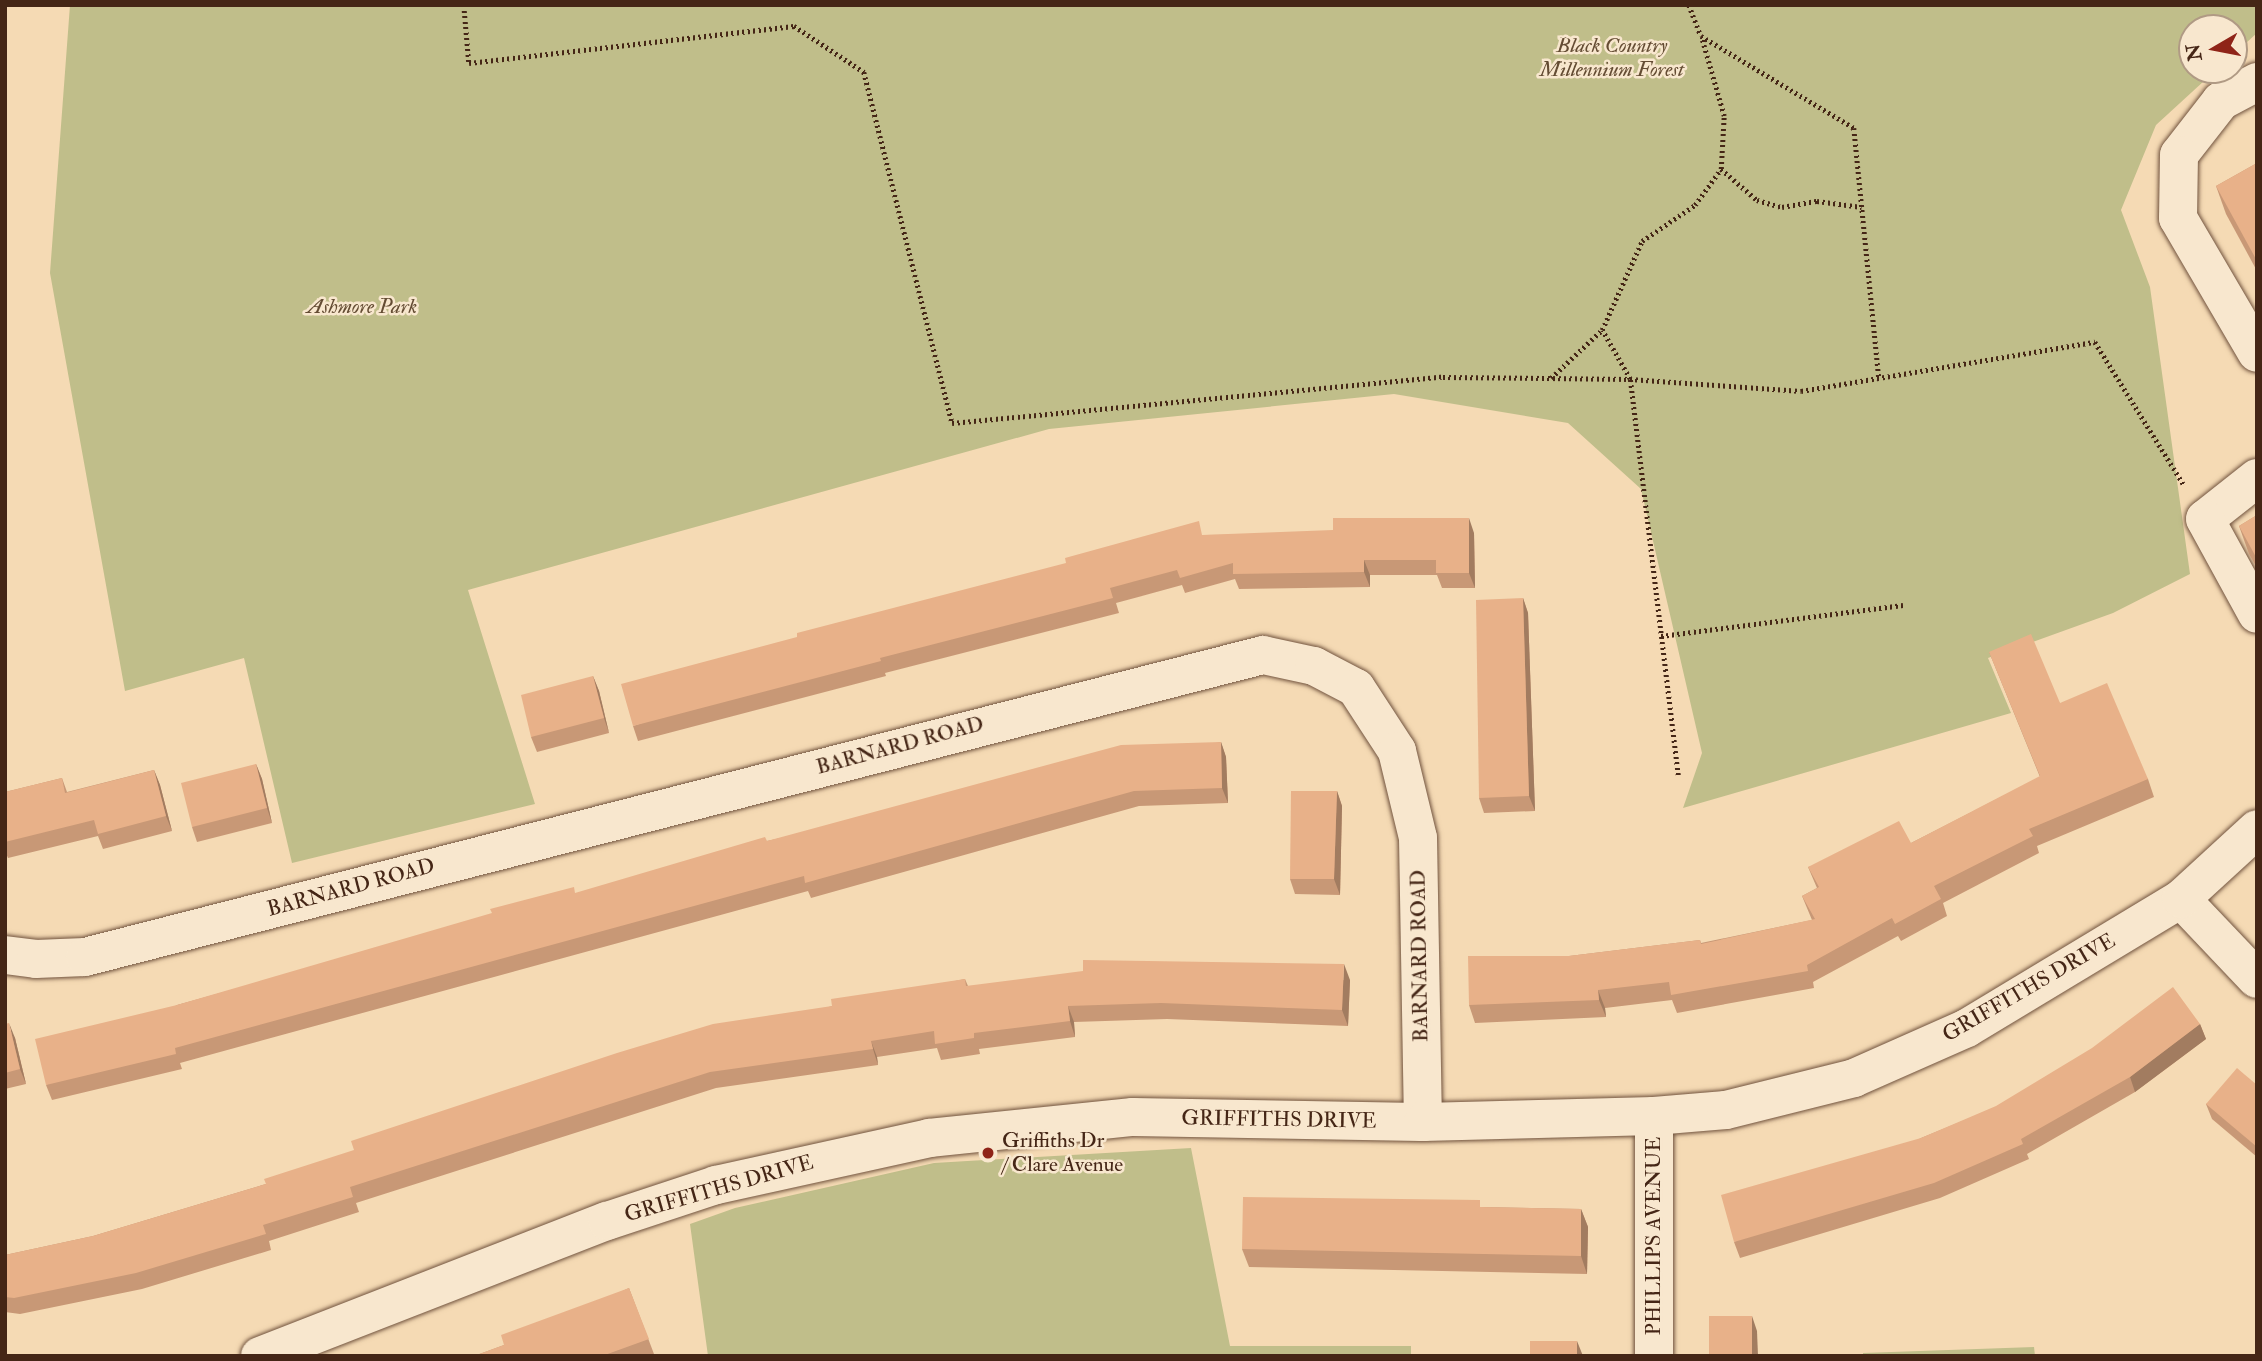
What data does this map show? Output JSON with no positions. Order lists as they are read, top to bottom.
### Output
{
  "streets": {
    "street": ["BARNARD ROAD", "GRIFFITHS DRIVE", "PHILLIPS AVENUE"]
  },
  "crossings": [
    ["BARNARD ROAD", "GRIFFITHS DRIVE"],
    ["GRIFFITHS DRIVE", "PHILLIPS AVENUE"]
  ],
  "parks": ["Black Country Millennium Forest", "Ashmore Park"],
  "places": ["Griffiths Dr / Clare Avenue"],
  "north": "left"
}
